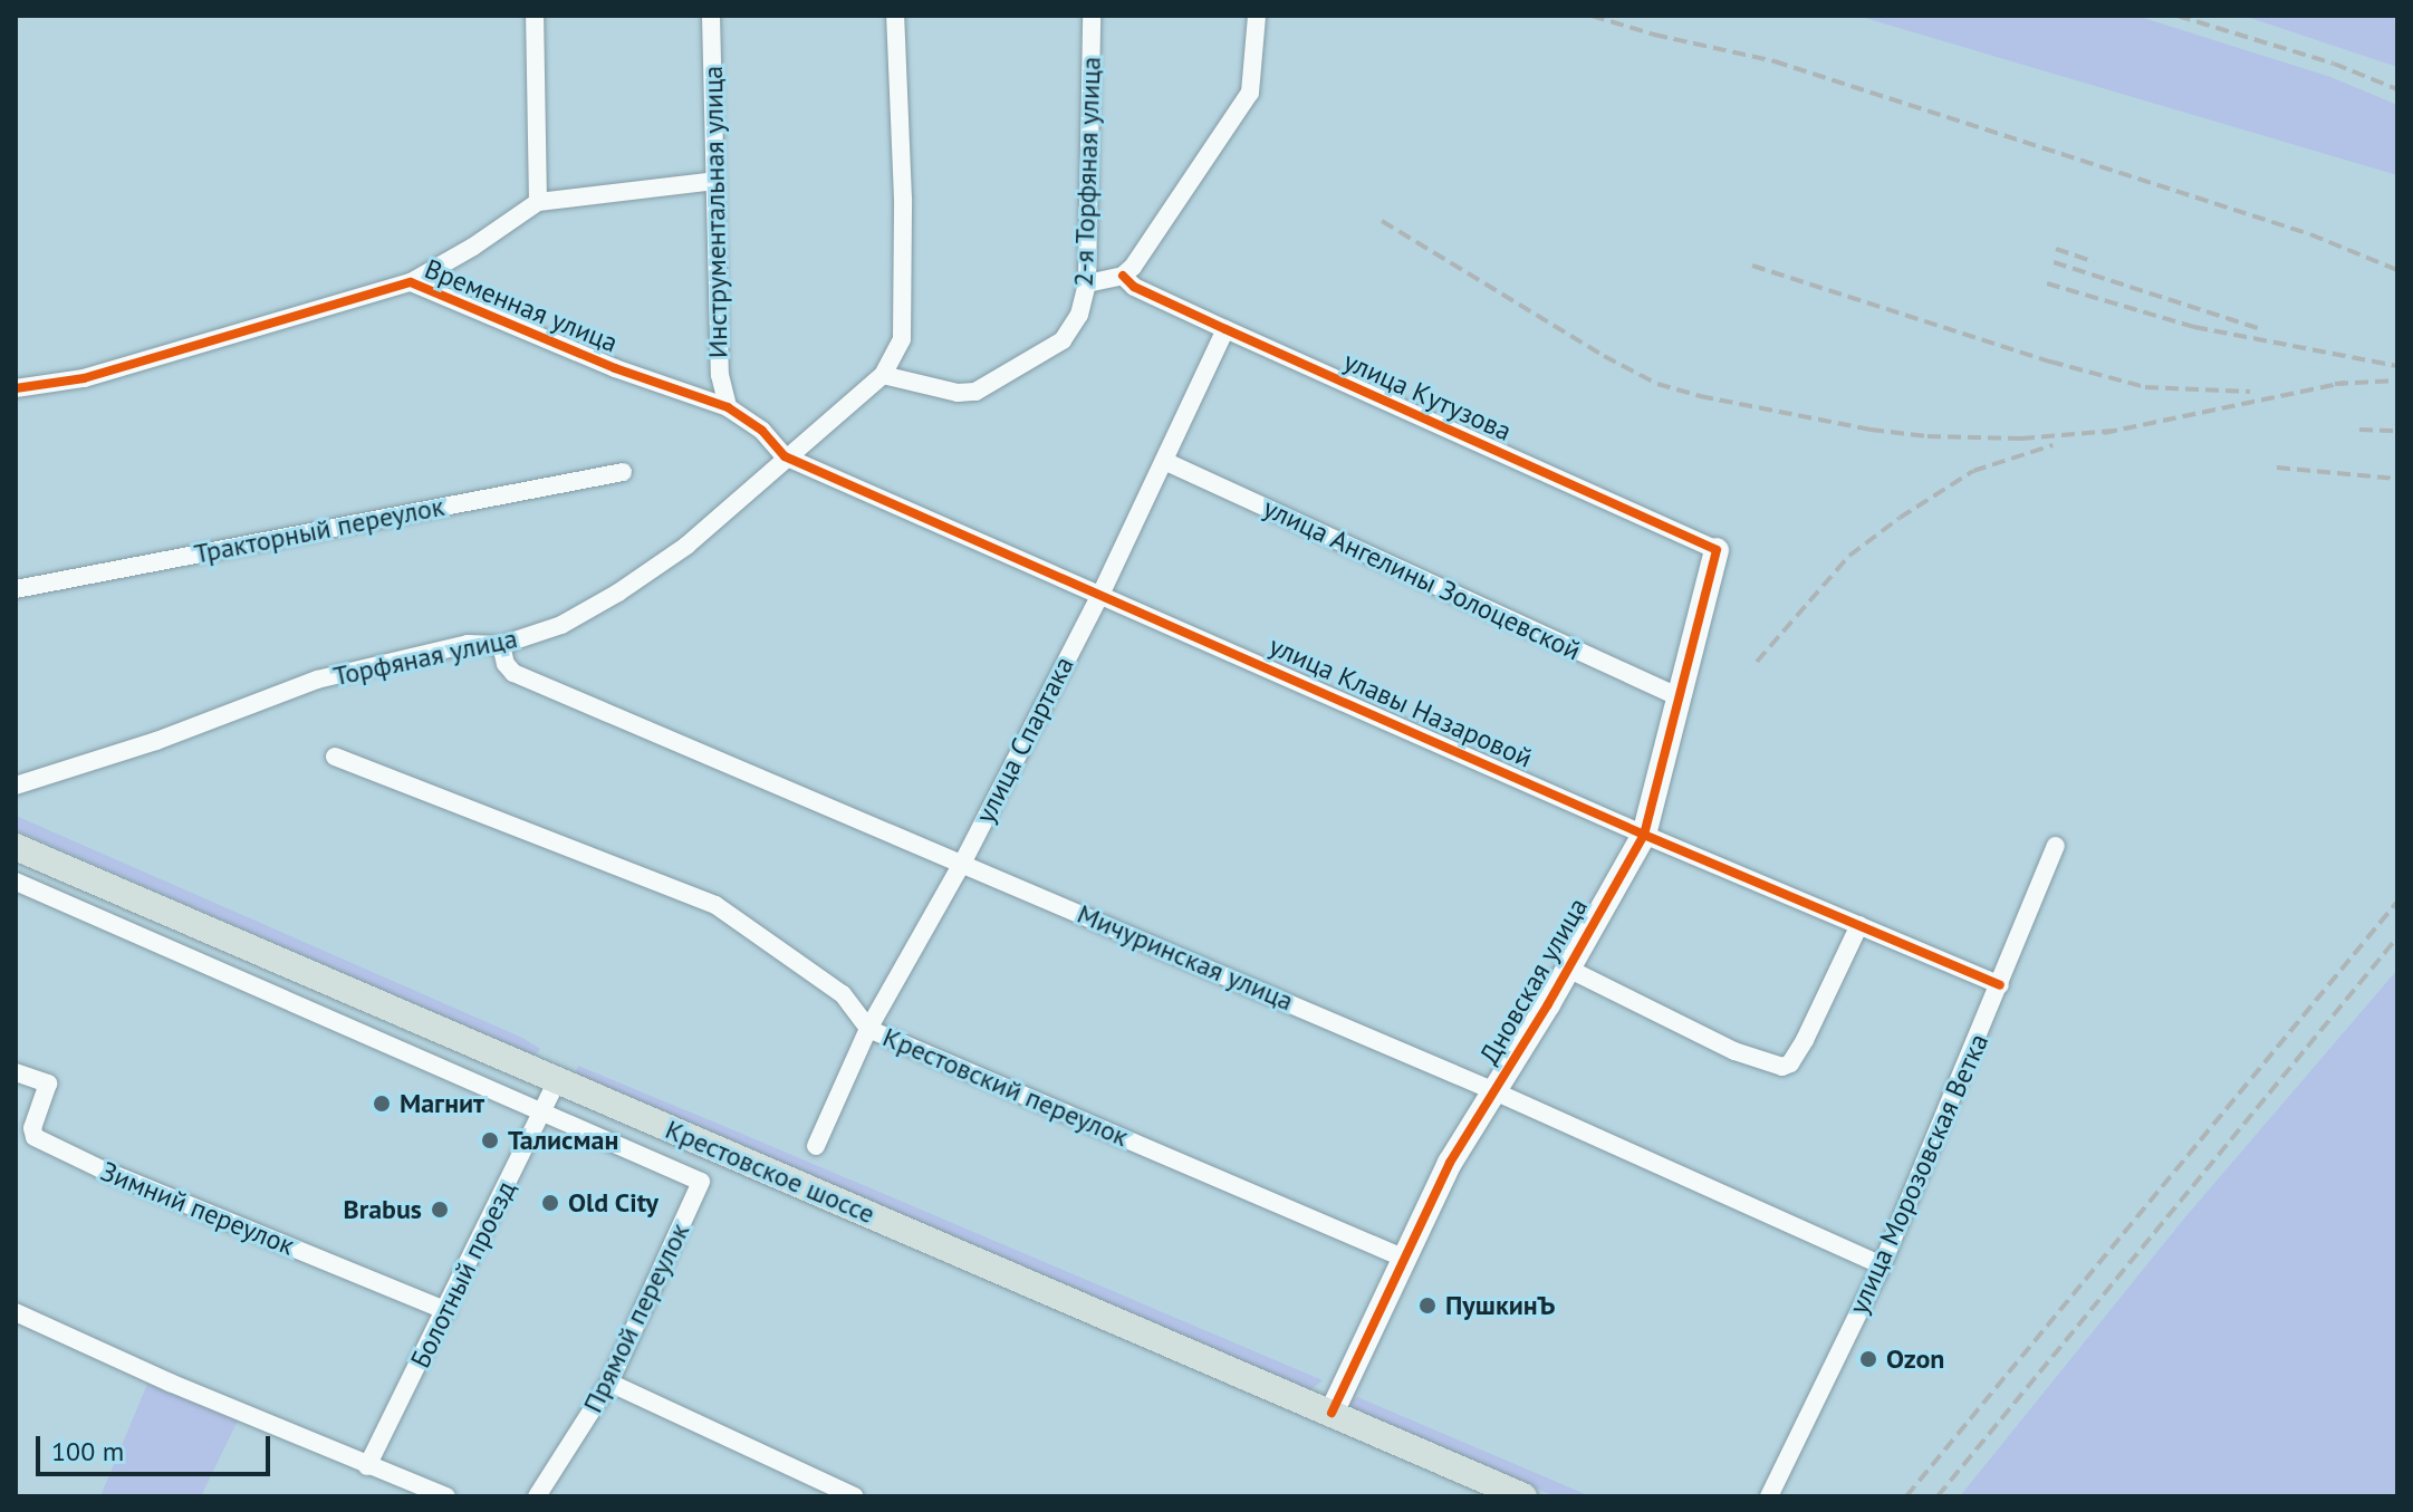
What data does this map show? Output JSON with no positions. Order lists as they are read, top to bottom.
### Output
{
  "streets": {
    "main road": ["Крестовское шоссе"],
    "street": [
      "2-я Торфяная улица",
      "Инструментальная улица",
      "Временная улица",
      "улица Кутузова",
      "Тракторный переулок",
      "улица Ангелины Золоцевской",
      "Торфяная улица",
      "улица Клавы Назаровой",
      "улица Спартака",
      "Мичуринская улица",
      "Дновская улица",
      "Крестовский переулок",
      "улица Морозовская Ветка",
      "Зимний переулок",
      "Болотный проезд",
      "Прямой переулок"
    ]
  },
  "crossings": [
    ["2-я Торфяная улица", "Торфяная улица"],
    ["Инструментальная улица", "Временная улица"],
    ["Временная улица", "Торфяная улица"],
    ["Временная улица", "улица Клавы Назаровой"],
    ["улица Кутузова", "улица Спартака"],
    ["улица Кутузова", "Дновская улица"],
    ["улица Ангелины Золоцевской", "улица Спартака"],
    ["улица Ангелины Золоцевской", "Дновская улица"],
    ["Торфяная улица", "улица Клавы Назаровой"],
    ["Торфяная улица", "Мичуринская улица"],
    ["улица Клавы Назаровой", "улица Спартака"],
    ["улица Клавы Назаровой", "Дновская улица"],
    ["улица Клавы Назаровой", "улица Морозовская Ветка"],
    ["улица Спартака", "Мичуринская улица"],
    ["улица Спартака", "Крестовский переулок"],
    ["Мичуринская улица", "Дновская улица"],
    ["Мичуринская улица", "улица Морозовская Ветка"],
    ["Дновская улица", "Крестовский переулок"],
    ["Дновская улица", "Крестовское шоссе"],
    ["Крестовское шоссе", "Болотный проезд"],
    ["Зимний переулок", "Болотный проезд"],
    ["Болотный проезд", "Прямой переулок"]
  ],
  "places": [
    "Магнит",
    "Талисман",
    "Old City",
    "Brabus",
    "ПушкинЪ",
    "Ozon"
  ],
  "scale_bar": "100 m"
}
